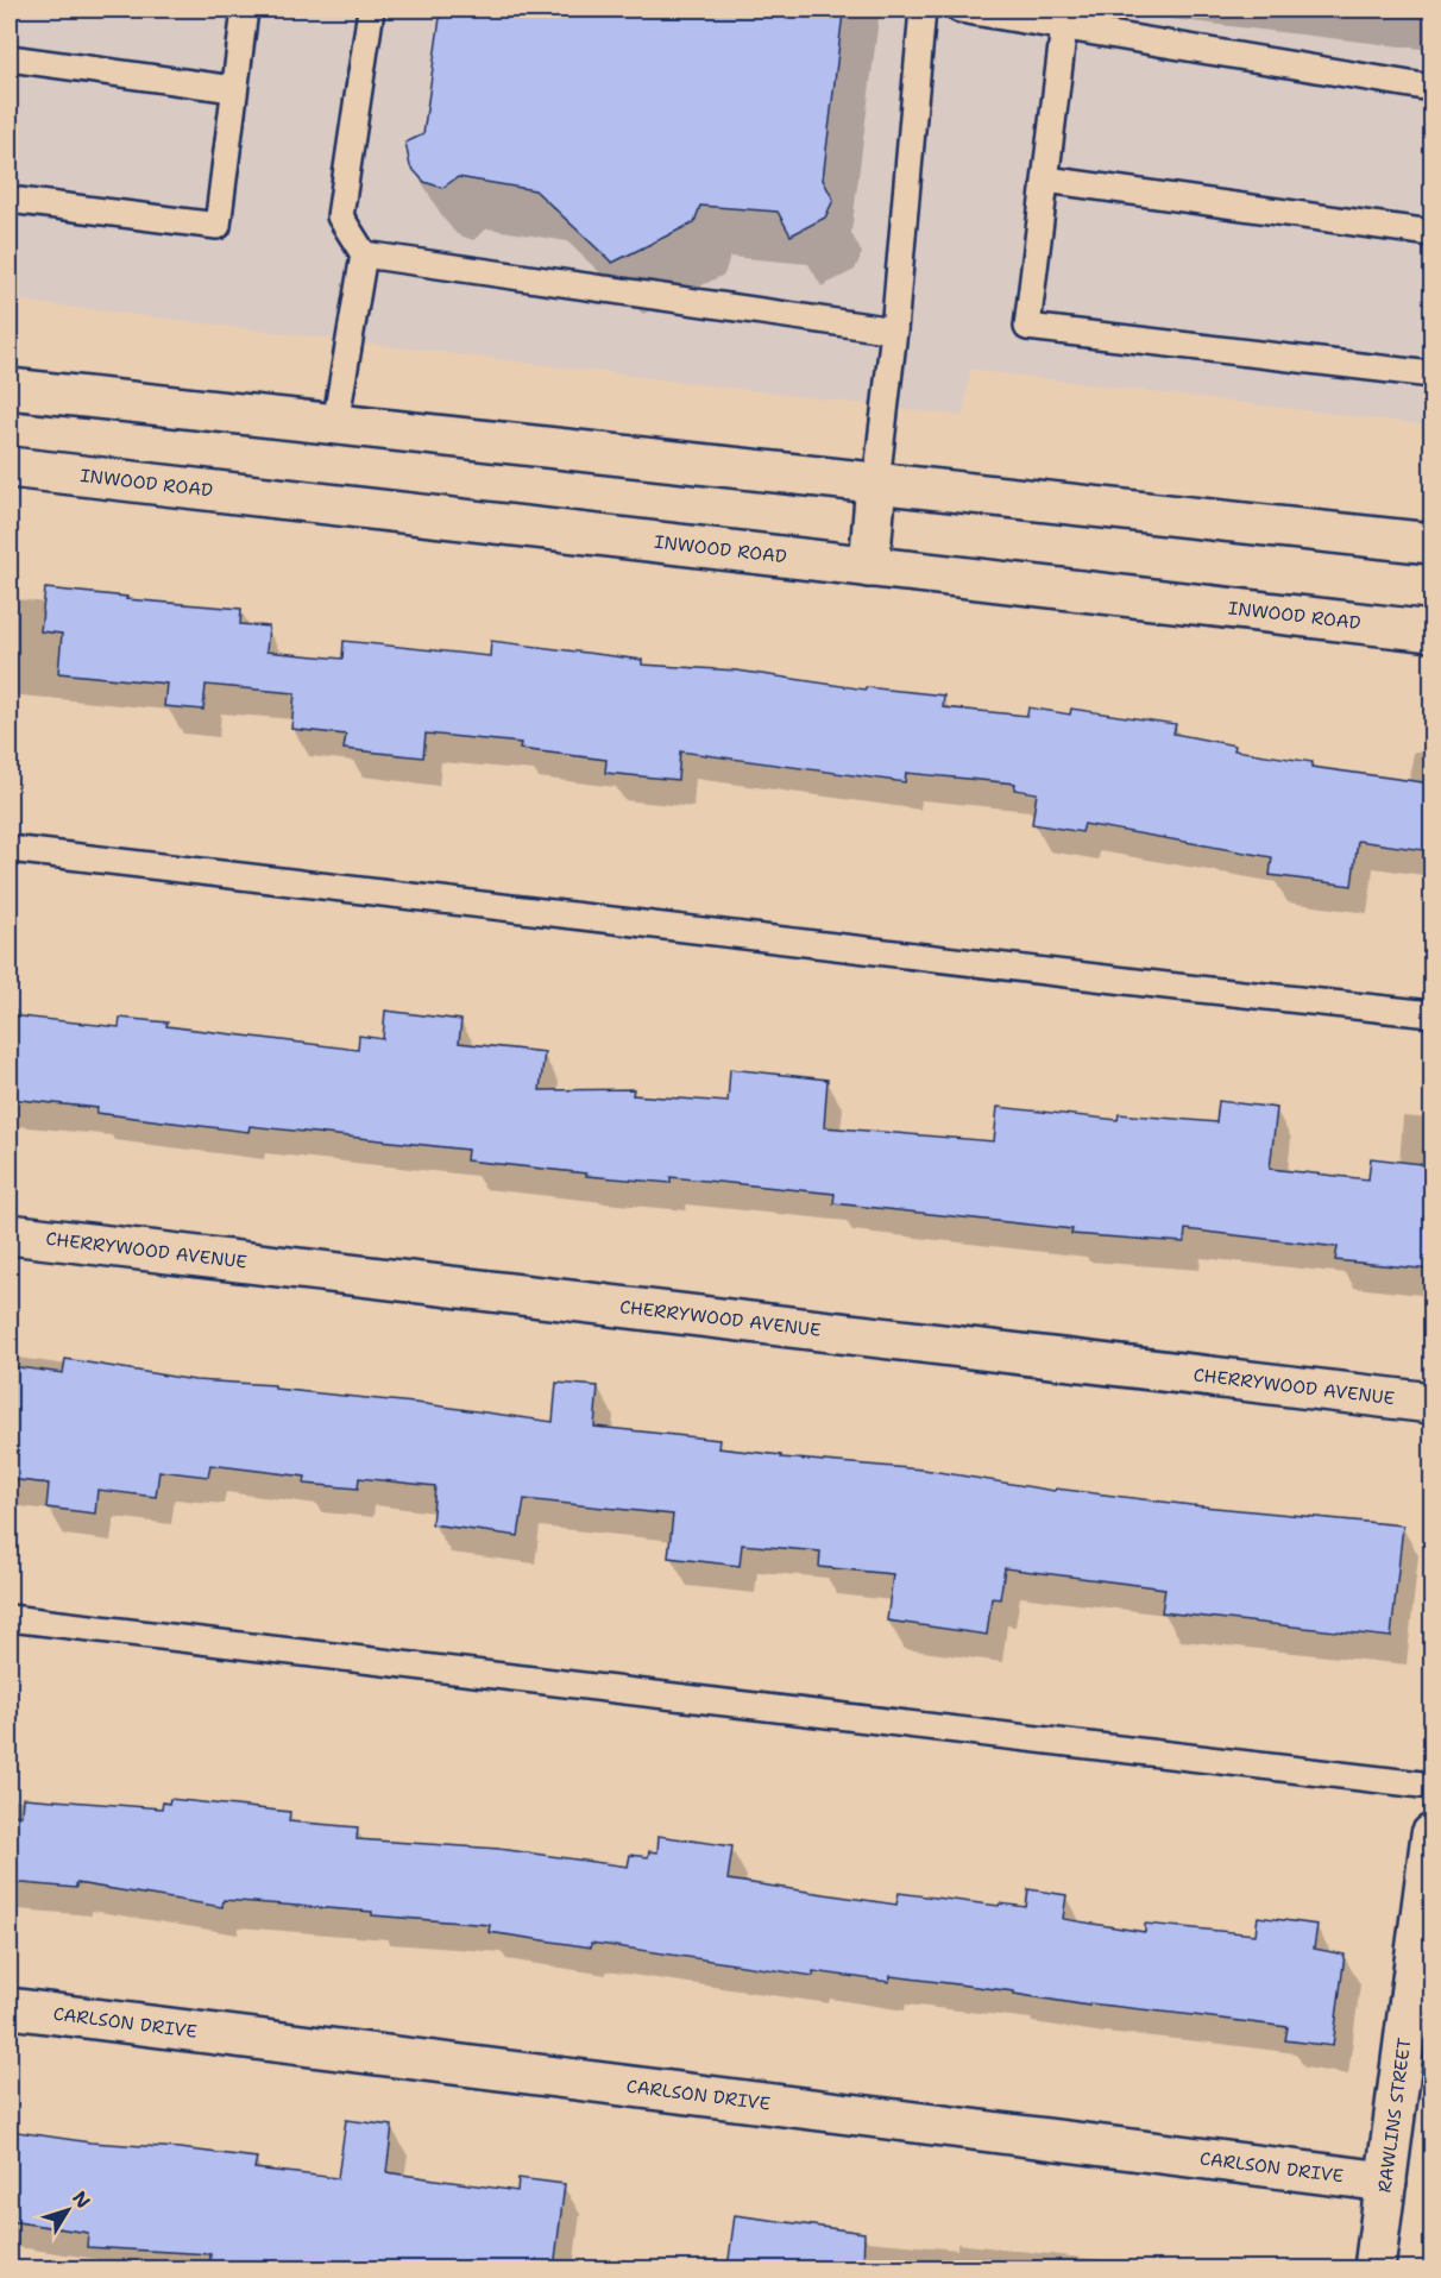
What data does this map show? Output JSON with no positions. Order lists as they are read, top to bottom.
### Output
{
  "streets": {
    "street": [
      "INWOOD ROAD",
      "CHERRYWOOD AVENUE",
      "CARLSON DRIVE",
      "RAWLINS STREET"
    ]
  },
  "crossings": [
    ["CARLSON DRIVE", "RAWLINS STREET"]
  ],
  "north": "top right"
}
